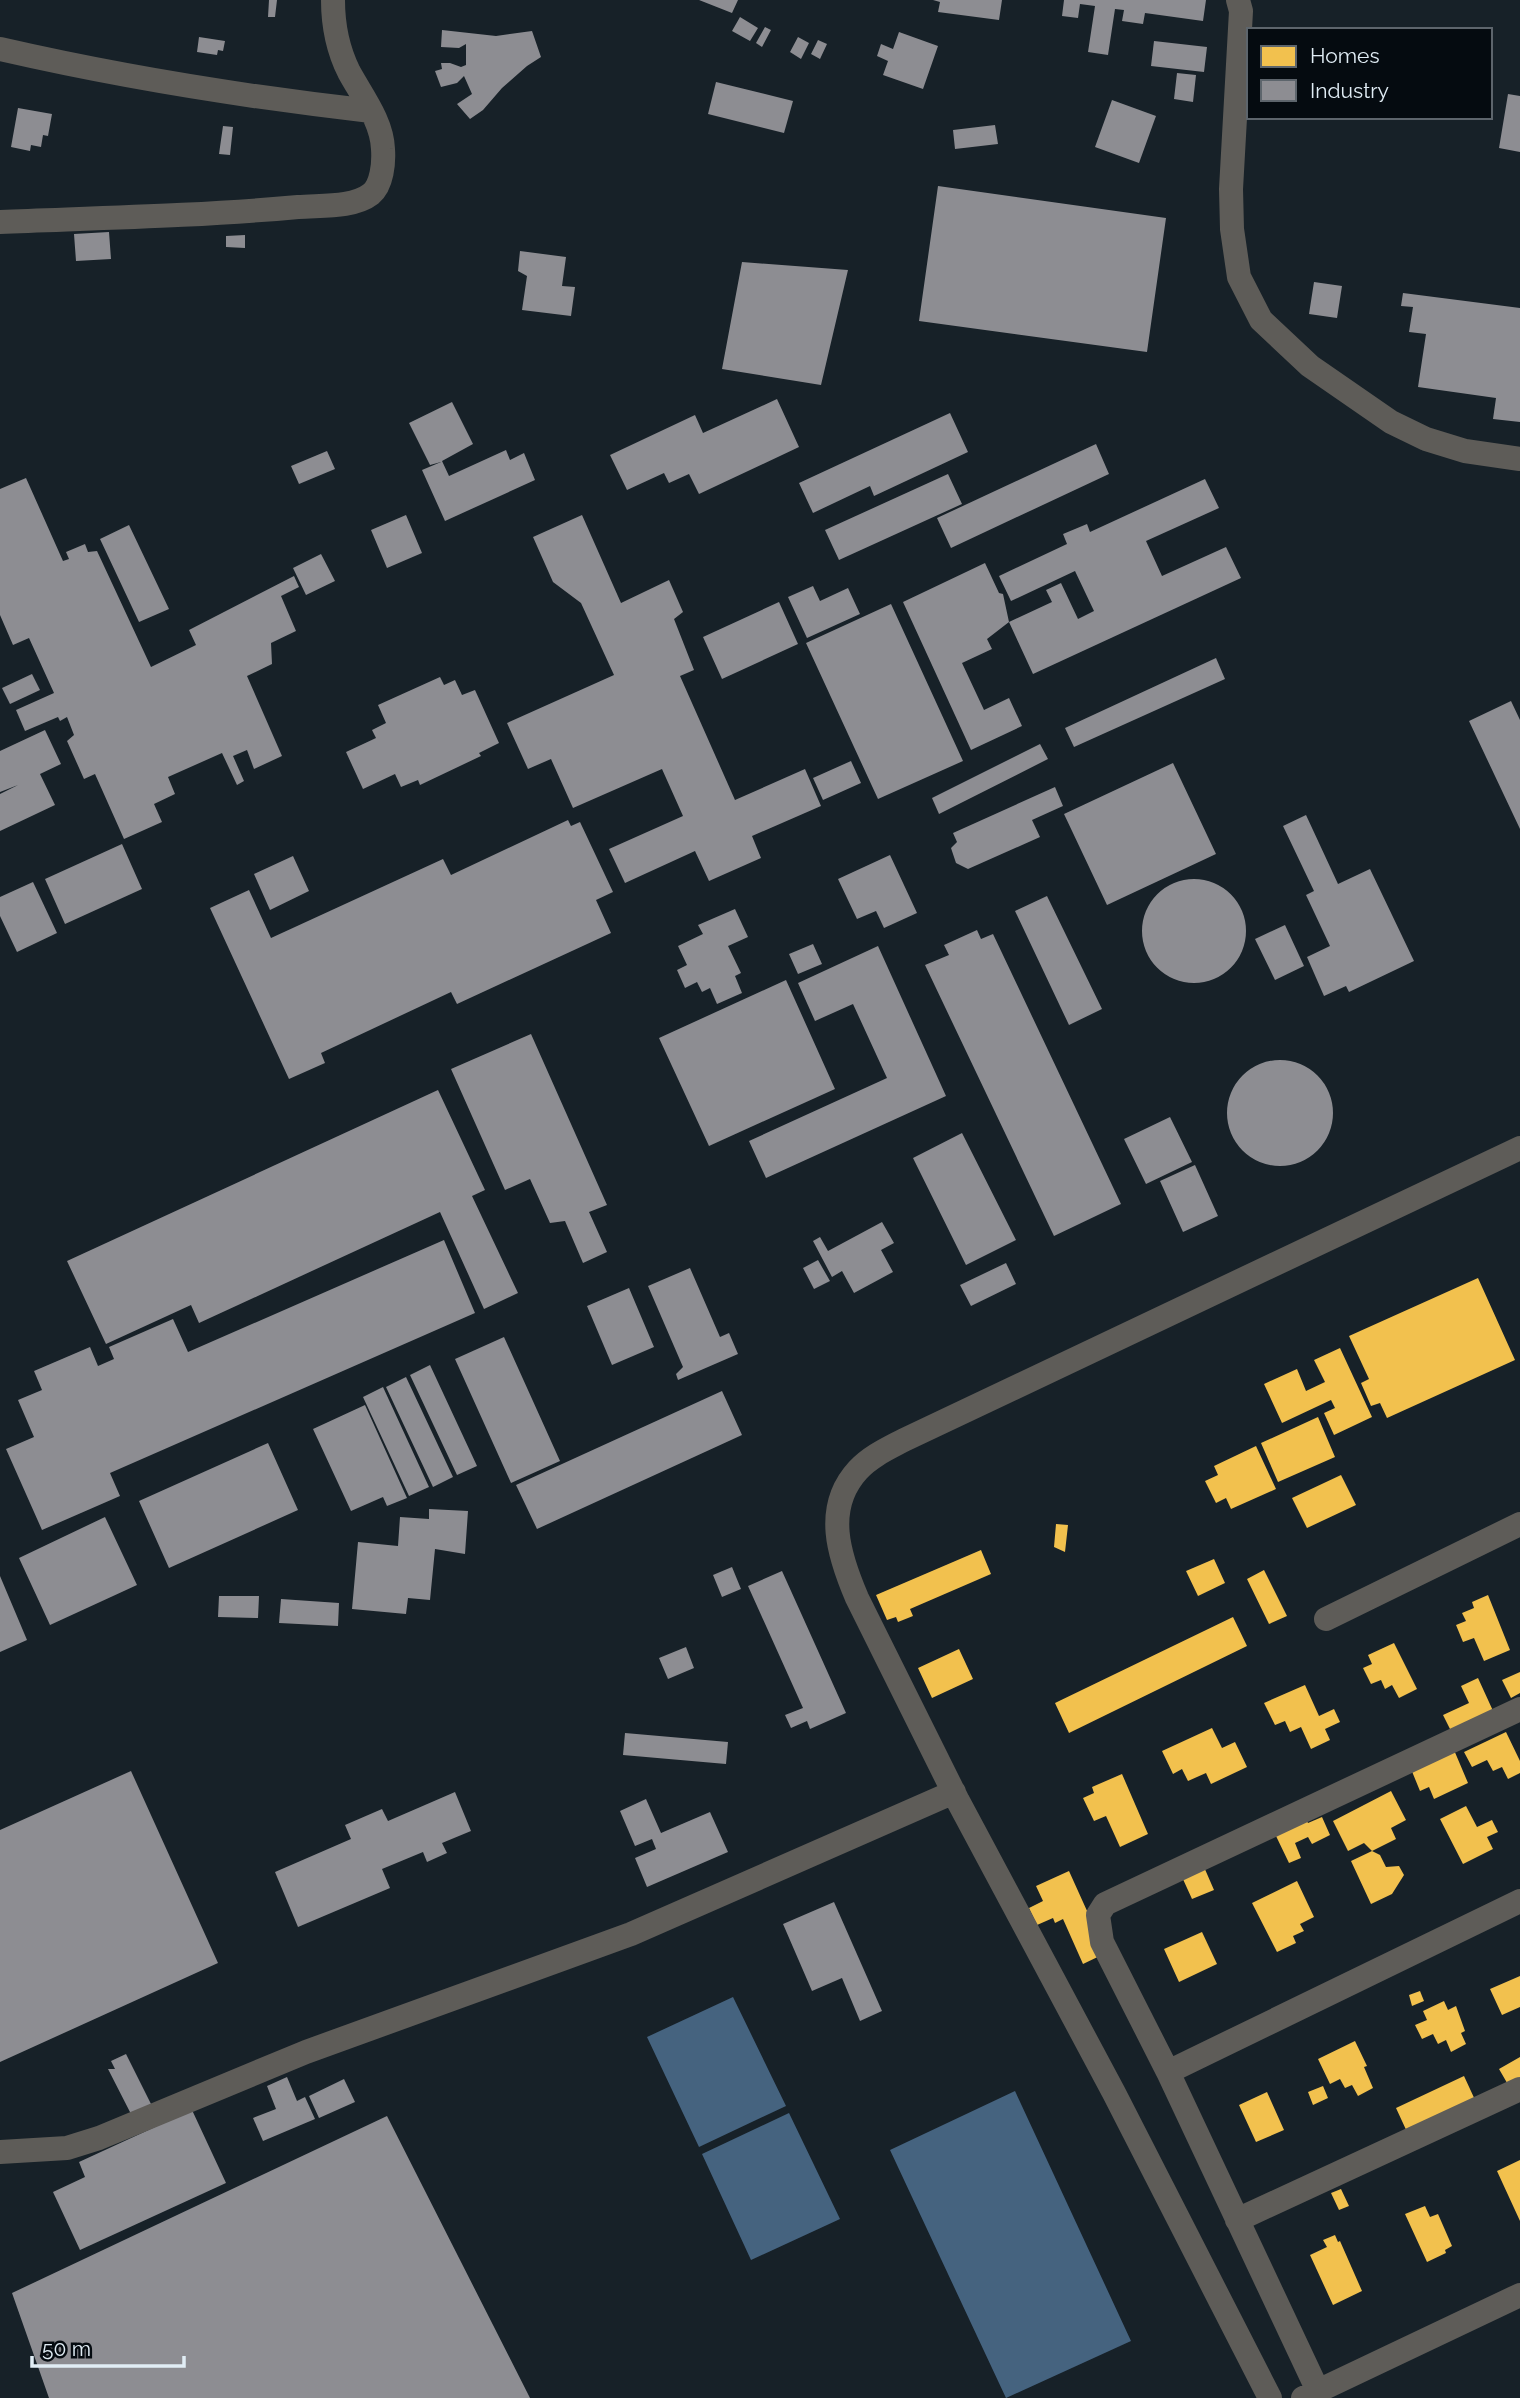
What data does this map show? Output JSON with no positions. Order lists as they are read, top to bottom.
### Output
{
  "legend": ["Homes", "Industry"],
  "scale_bar": "50 m"
}
